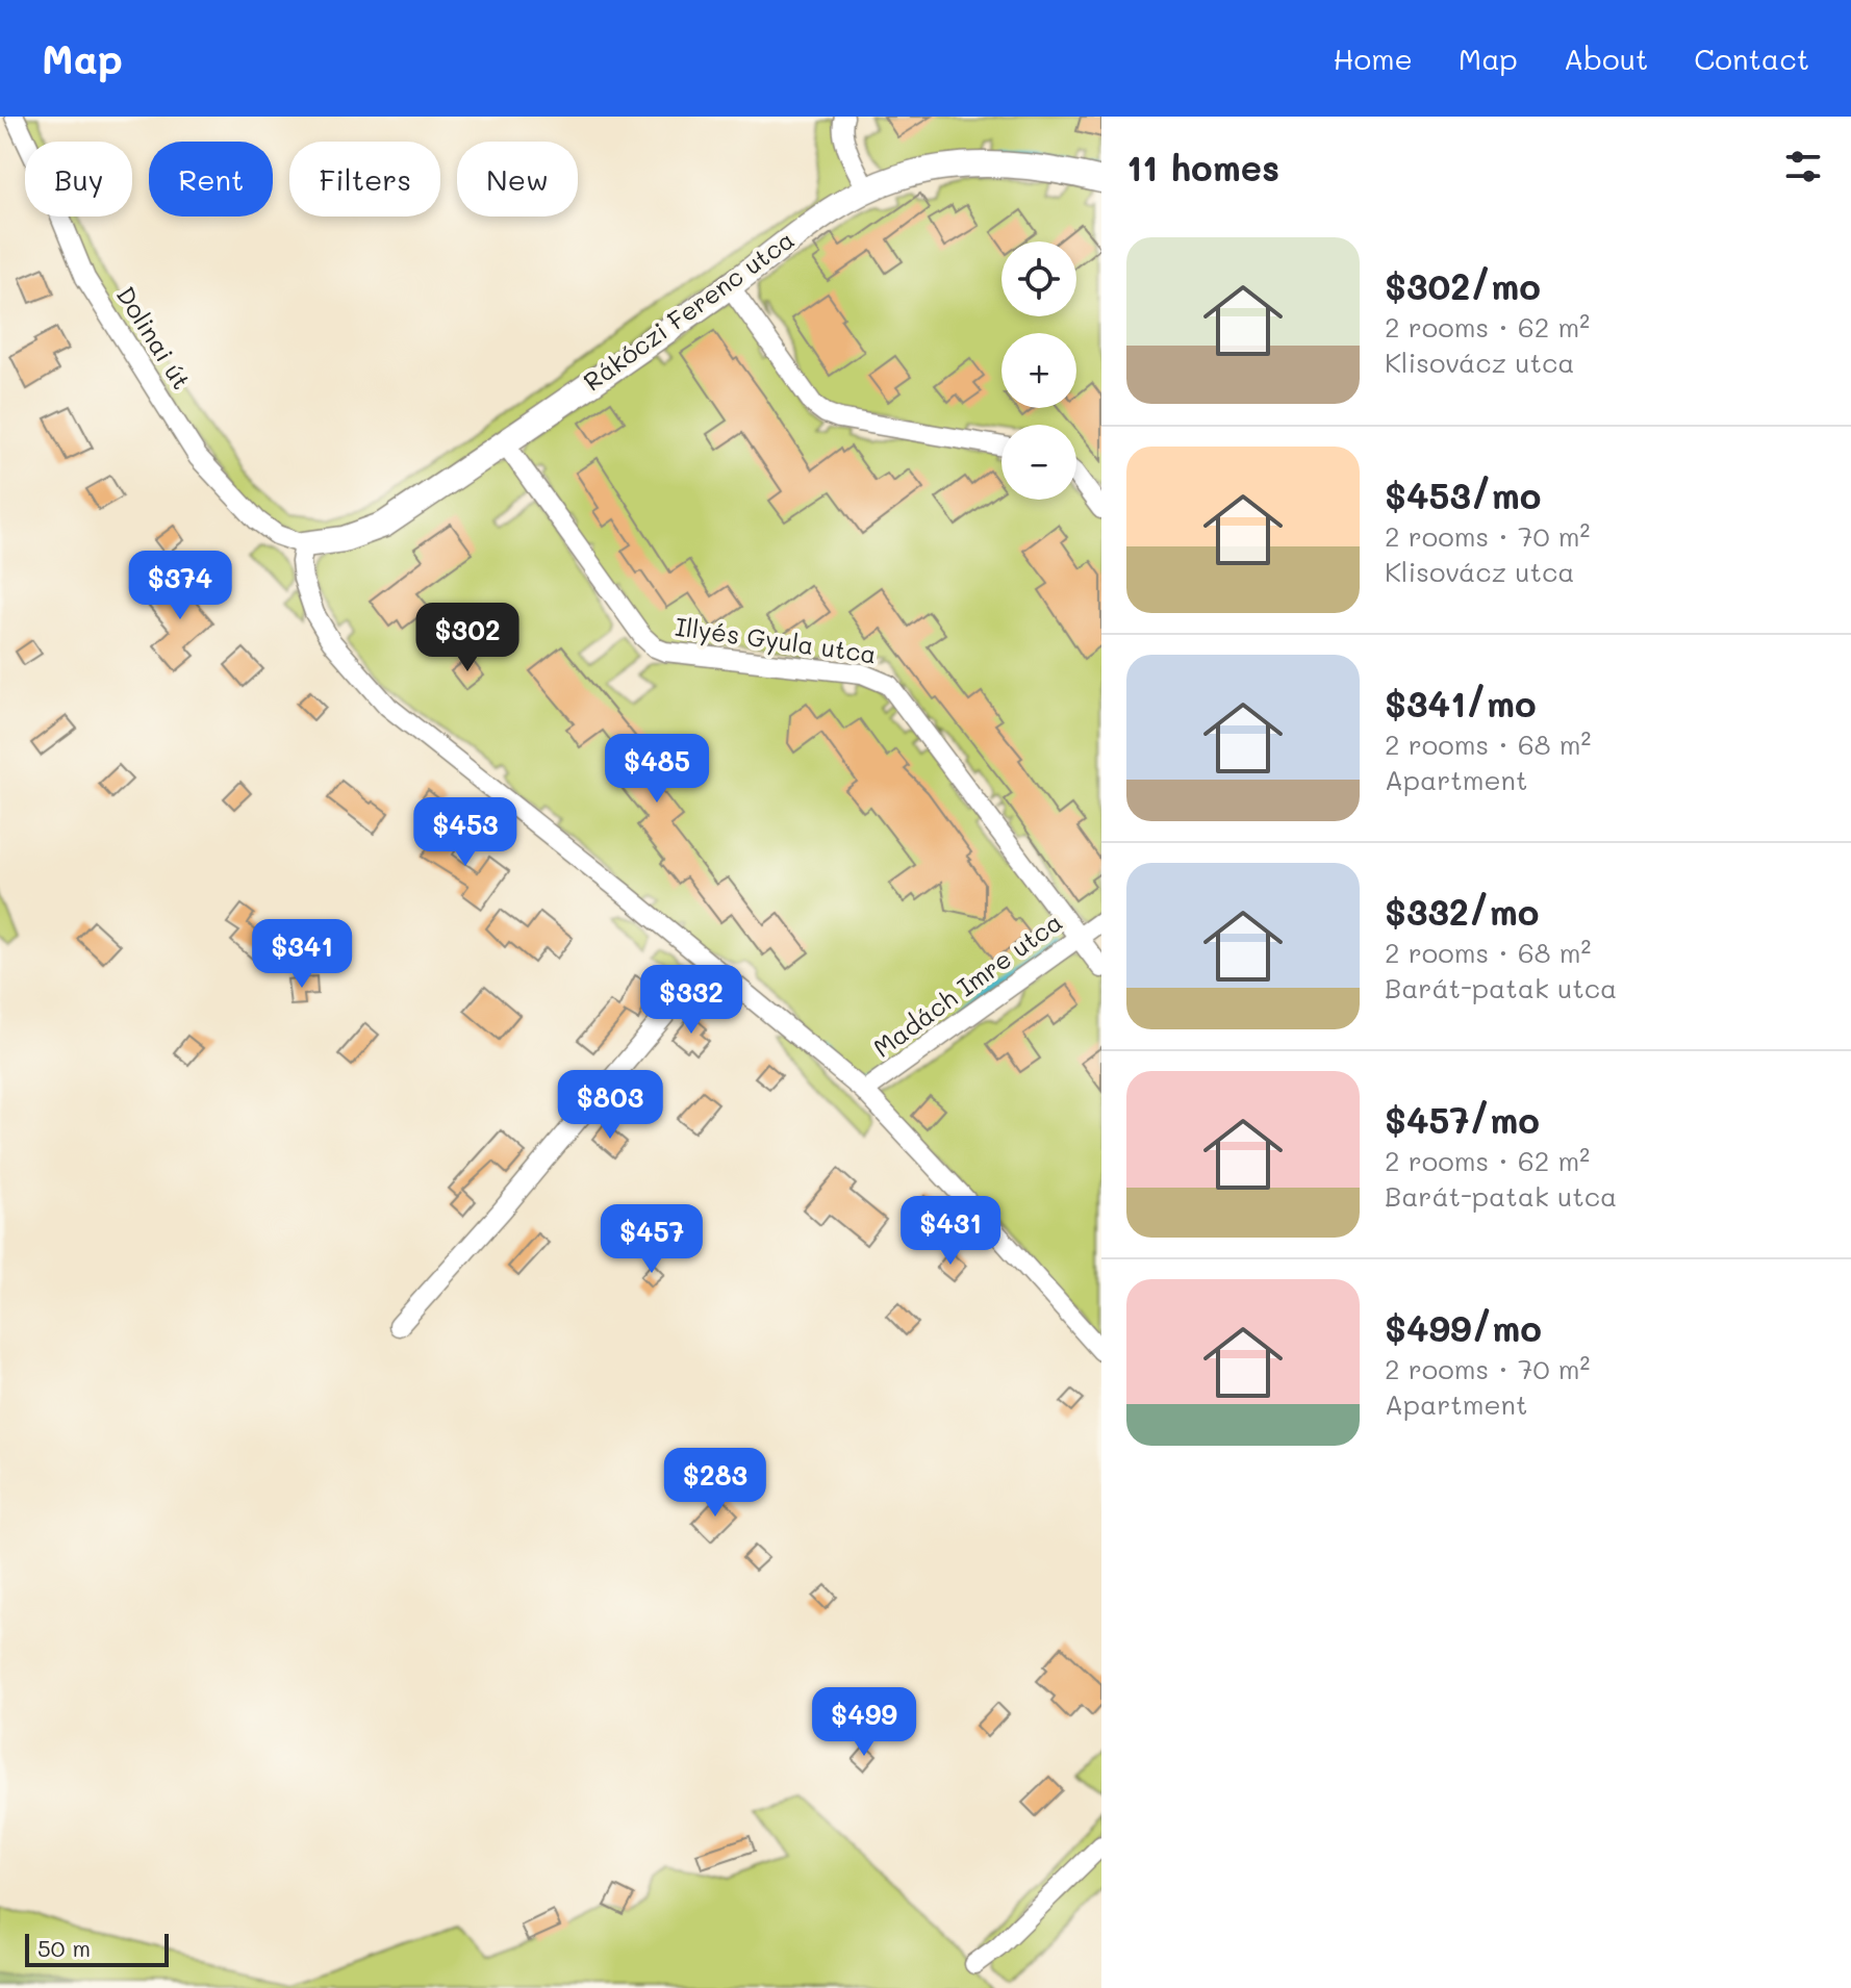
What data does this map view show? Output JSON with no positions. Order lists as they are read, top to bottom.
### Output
{
  "streets": {
    "street": [
      "Rákóczi Ferenc utca",
      "Dolinai út",
      "Illyés Gyula utca",
      "Madách Imre utca"
    ]
  },
  "crossings": [
    ["Rákóczi Ferenc utca", "Dolinai út"],
    ["Rákóczi Ferenc utca", "Illyés Gyula utca"],
    ["Illyés Gyula utca", "Madách Imre utca"]
  ],
  "scale_bar": "50 m",
  "page": {
    "header": "Map",
    "nav": [
      "Home",
      "Map",
      "About",
      "Contact"
    ],
    "heading": "11 homes",
    "chip": [
      "Buy",
      "Rent",
      "Filters",
      "New"
    ],
    "list": [
      {
        "name": "$302/mo",
        "note": "2 rooms · 62 m² · Klisovácz utca"
      },
      {
        "name": "$453/mo",
        "note": "2 rooms · 70 m² · Klisovácz utca"
      },
      {
        "name": "$341/mo",
        "note": "2 rooms · 68 m² · Apartment"
      },
      {
        "name": "$332/mo",
        "note": "2 rooms · 68 m² · Barát-patak utca"
      },
      {
        "name": "$457/mo",
        "note": "2 rooms · 62 m² · Barát-patak utca"
      },
      {
        "name": "$499/mo",
        "note": "2 rooms · 70 m² · Apartment"
      }
    ],
    "map_buttons": ["+", "−"],
    "price": [
      "$374",
      "$302",
      "$485",
      "$453",
      "$341",
      "$332",
      "$803",
      "$431",
      "$457",
      "$283",
      "$499"
    ],
    "scale": "50 m"
  }
}
